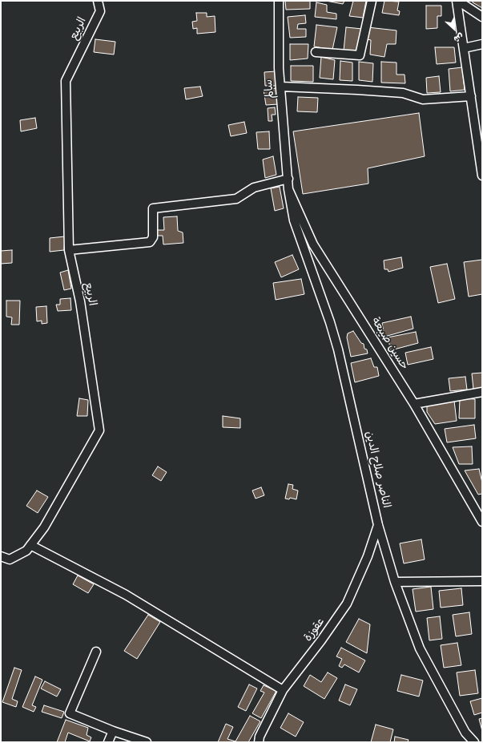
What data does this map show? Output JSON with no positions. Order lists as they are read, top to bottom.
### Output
{
  "streets": {
    "street": [
      "الربيع",
      "سالم",
      "حسين صيبعة",
      "الناصر صلاح الدين",
      "عقوزة"
    ]
  },
  "crossings": [
    ["سالم", "حسين صيبعة"],
    ["حسين صيبعة", "الناصر صلاح الدين"],
    ["الناصر صلاح الدين", "عقوزة"]
  ],
  "north": "bottom right"
}
